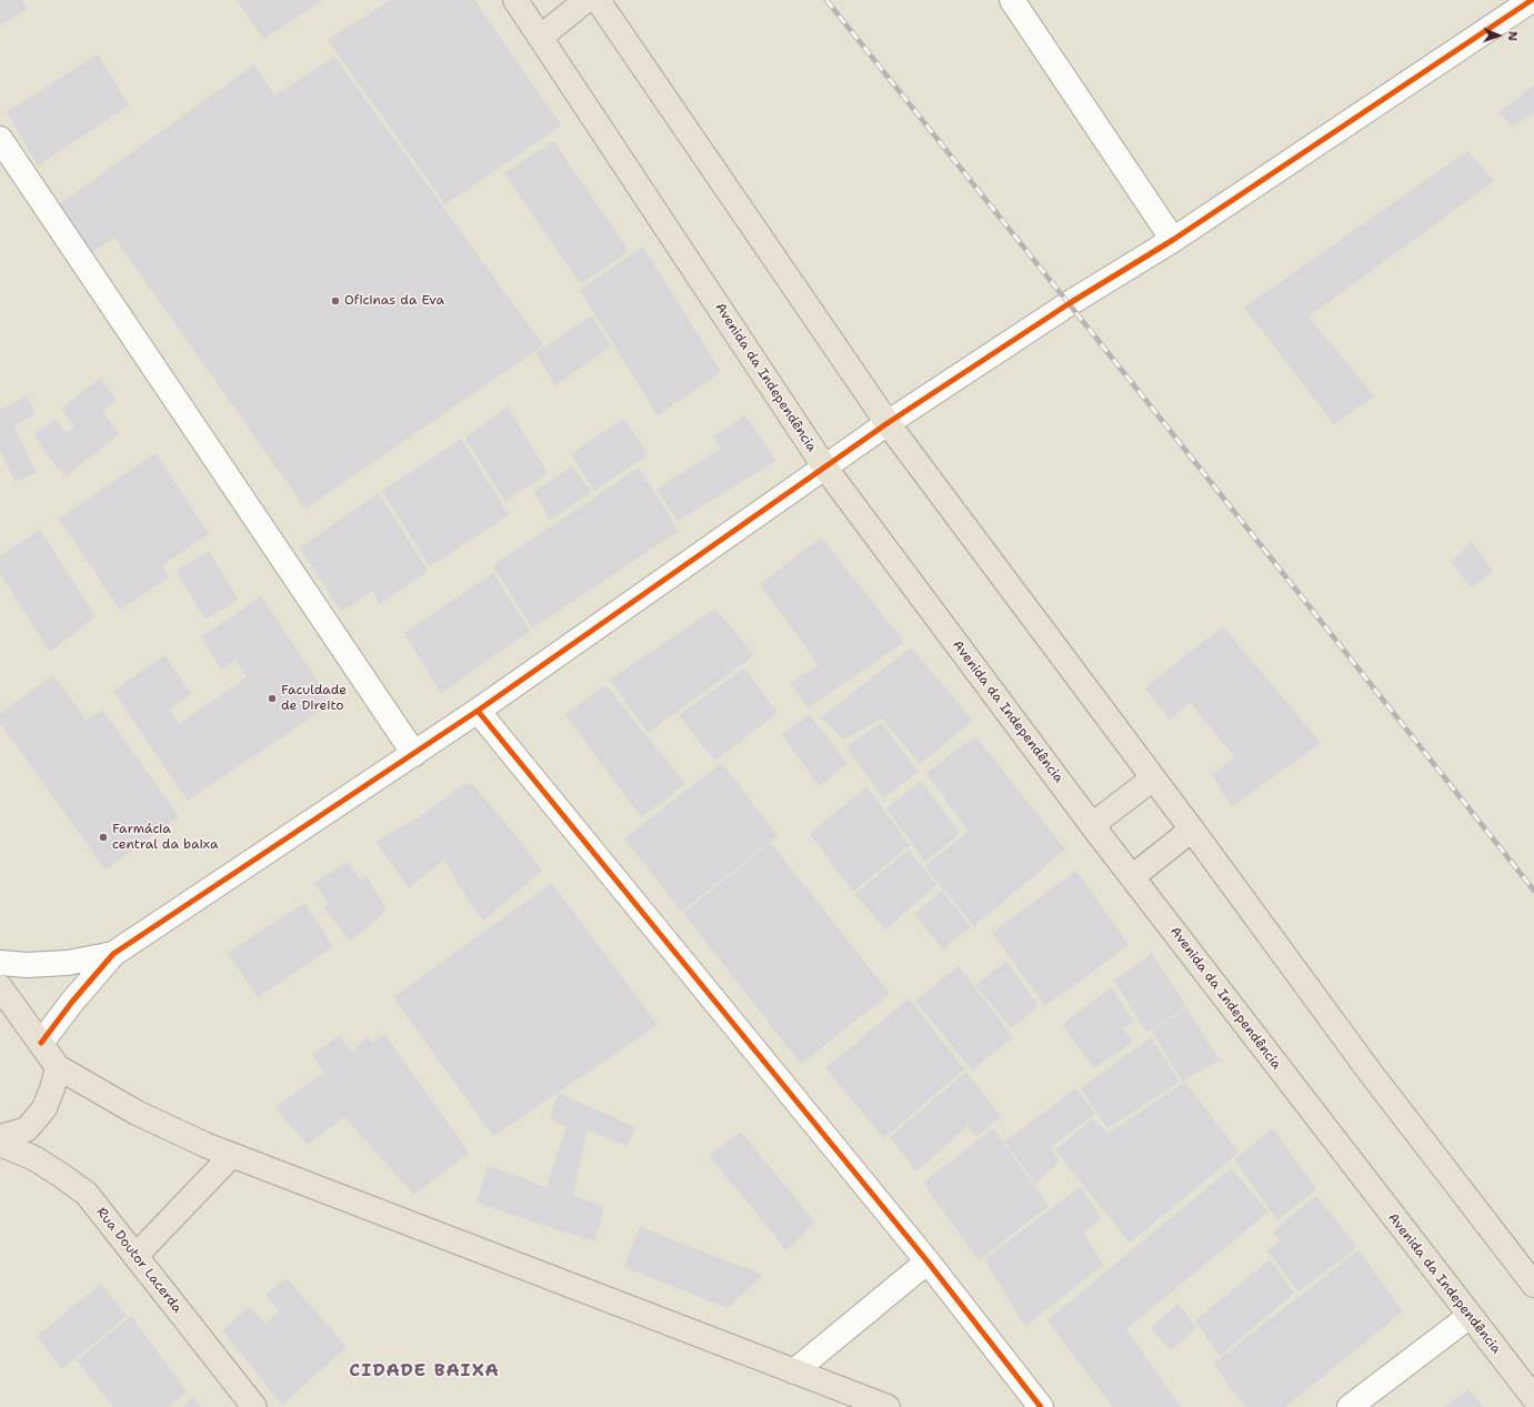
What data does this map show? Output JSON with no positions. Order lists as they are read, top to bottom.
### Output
{
  "streets": {
    "main road": ["Avenida da Independência", "Rua Doutor Lacerda"]
  },
  "districts": ["CIDADE BAIXA"],
  "places": ["Oficinas da Eva", "Faculdade de Direito", "Farmácia central da baixa"],
  "north": "right"
}
